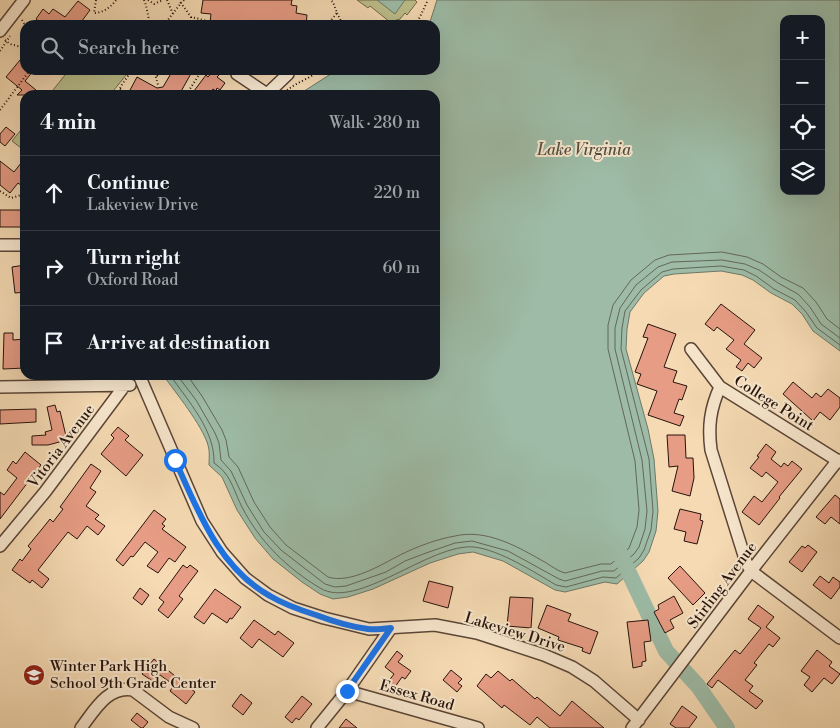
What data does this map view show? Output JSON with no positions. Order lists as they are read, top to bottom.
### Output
{
  "streets": {
    "street": [
      "College Point",
      "Vitoria Avenue",
      "Stirling Avenue",
      "Lakeview Drive",
      "Essex Road"
    ]
  },
  "crossings": [
    ["College Point", "Stirling Avenue"],
    ["Stirling Avenue", "Lakeview Drive"]
  ],
  "water": ["Lake Virginia"],
  "places": {
    "school or university": ["Winter Park High School 9th Grade Center"]
  },
  "page": {
    "map_buttons": ["+", "−"],
    "search": "Search here",
    "heading": ["4 min", "Walk · 280 m"],
    "list": [
      ["Continue", "Lakeview Drive", "220 m"],
      ["Turn right", "Oxford Road", "60 m"],
      "Arrive at destination"
    ]
  }
}
